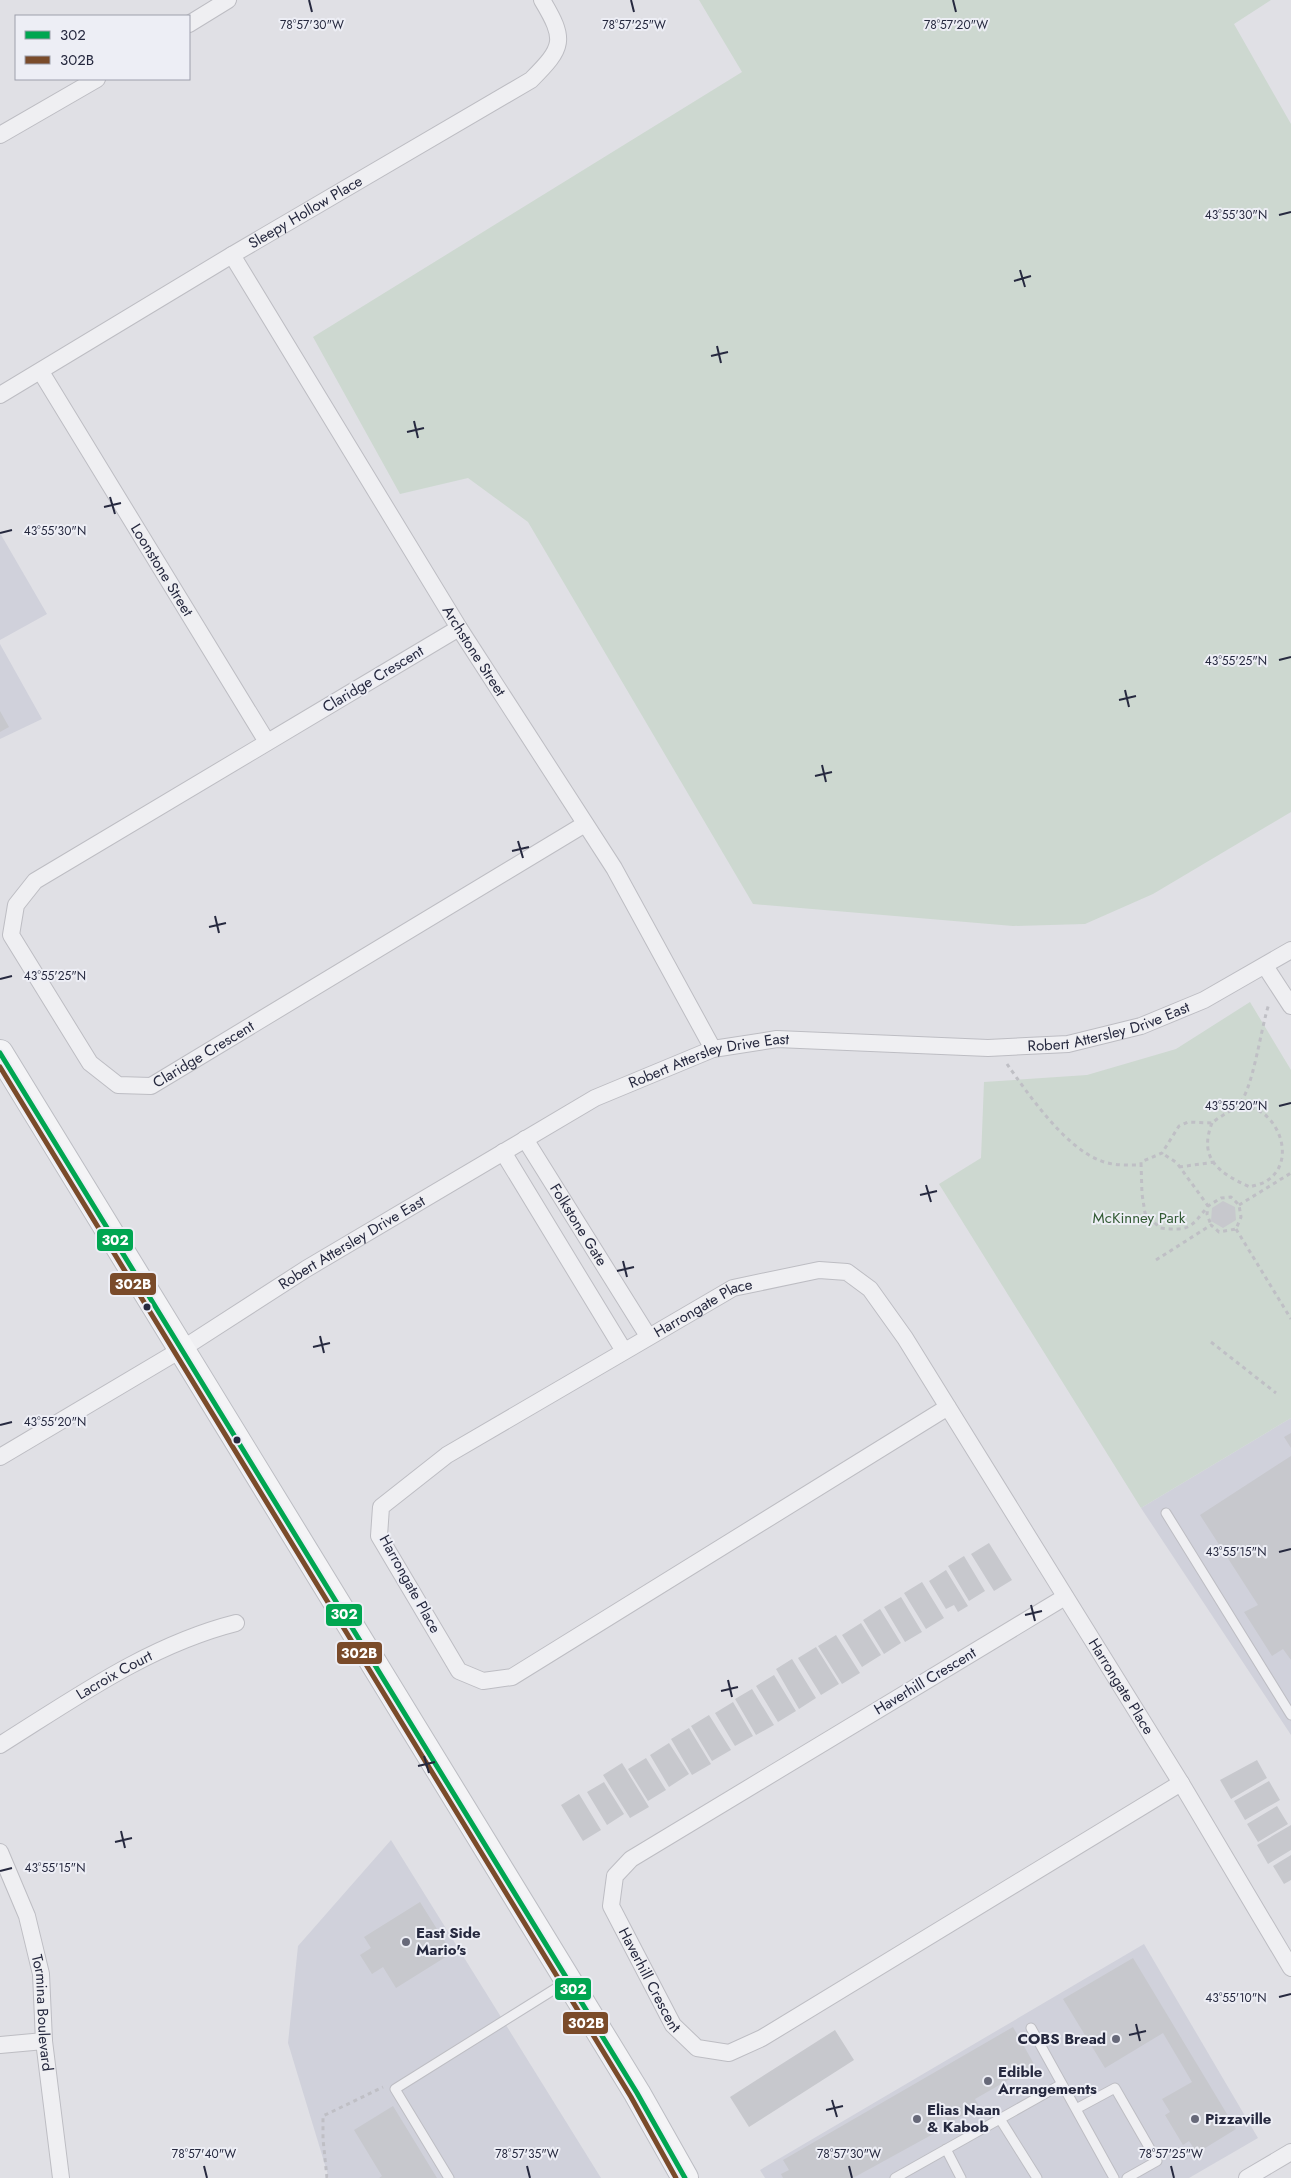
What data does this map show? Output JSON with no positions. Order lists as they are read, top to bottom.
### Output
{
  "streets": {
    "street": [
      "Sleepy Hollow Place",
      "Loonstone Street",
      "Archstone Street",
      "Claridge Crescent",
      "Robert Attersley Drive East",
      "Folkstone Gate",
      "Harrongate Place",
      "Lacroix Court",
      "Haverhill Crescent",
      "Tormina Boulevard"
    ]
  },
  "crossings": [
    ["Sleepy Hollow Place", "Loonstone Street"],
    ["Sleepy Hollow Place", "Archstone Street"],
    ["Loonstone Street", "Claridge Crescent"],
    ["Archstone Street", "Claridge Crescent"],
    ["Archstone Street", "Robert Attersley Drive East"],
    ["Robert Attersley Drive East", "Folkstone Gate"],
    ["Folkstone Gate", "Harrongate Place"],
    ["Harrongate Place", "Haverhill Crescent"]
  ],
  "parks": ["McKinney Park"],
  "places": [
    "East Side Mario's",
    "COBS Bread",
    "Edible Arrangements",
    "Elias Naan & Kabob",
    "Pizzaville"
  ],
  "lines": ["transit line 302", "transit line 302B"],
  "legend": ["302", "302B"],
  "coordinates": [
    "78°57'30\"W",
    "78°57'25\"W",
    "78°57'20\"W",
    "43°55'30\"N",
    "43°55'25\"N",
    "43°55'20\"N",
    "43°55'15\"N",
    "43°55'10\"N",
    "78°57'40\"W",
    "78°57'35\"W"
  ]
}
